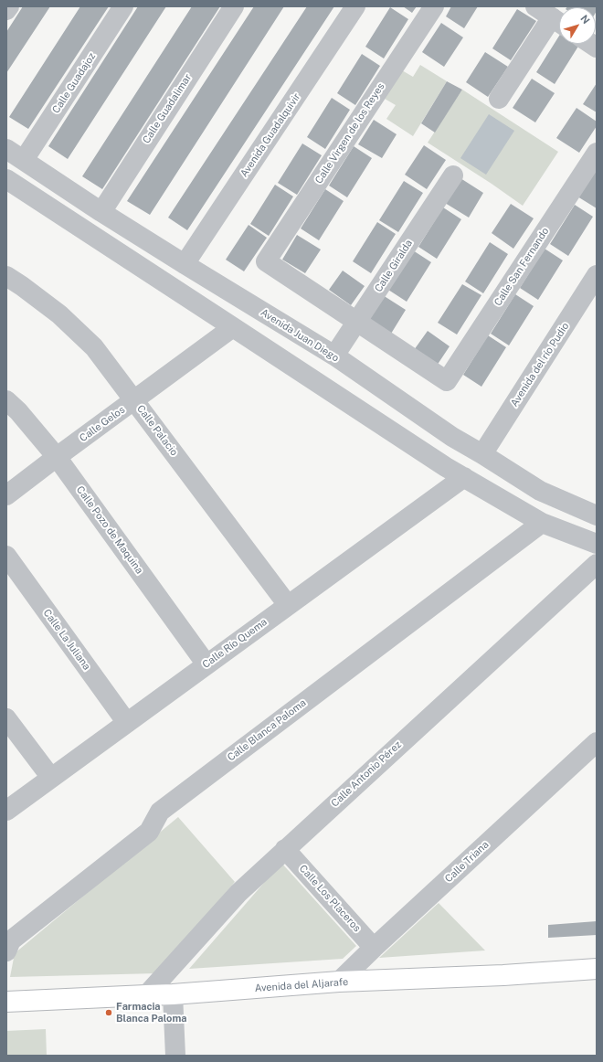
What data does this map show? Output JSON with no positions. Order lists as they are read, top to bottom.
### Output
{
  "streets": {
    "main road": ["Avenida del Aljarafe"],
    "street": [
      "Calle Guadajoz",
      "Calle Guadalimar",
      "Calle Virgen de los Reyes",
      "Avenida Guadalquivir",
      "Calle Giralda",
      "Calle San Fernando",
      "Avenida Juan Diego",
      "Avenida del río Pudio",
      "Calle Gelos",
      "Calle Palacio",
      "Calle Pozo de Maquina",
      "Calle La Juliana",
      "Calle Río Quema",
      "Calle Blanca Paloma",
      "Calle Antonio Pérez",
      "Calle Triana",
      "Calle Los Placeros"
    ]
  },
  "crossings": [
    ["Calle Guadajoz", "Avenida Juan Diego"],
    ["Calle Guadalimar", "Avenida Juan Diego"],
    ["Calle Virgen de los Reyes", "Calle Giralda"],
    ["Calle Virgen de los Reyes", "Calle San Fernando"],
    ["Avenida Guadalquivir", "Avenida Juan Diego"],
    ["Calle Giralda", "Calle San Fernando"],
    ["Calle Giralda", "Avenida Juan Diego"],
    ["Avenida Juan Diego", "Avenida del río Pudio"],
    ["Calle Gelos", "Calle Palacio"],
    ["Calle Gelos", "Calle Pozo de Maquina"],
    ["Calle Palacio", "Calle Río Quema"],
    ["Calle Pozo de Maquina", "Calle Río Quema"],
    ["Calle La Juliana", "Calle Río Quema"],
    ["Calle Antonio Pérez", "Calle Los Placeros"],
    ["Calle Antonio Pérez", "Avenida del Aljarafe"],
    ["Calle Triana", "Calle Los Placeros"],
    ["Calle Triana", "Avenida del Aljarafe"]
  ],
  "places": ["Farmacia Blanca Paloma"],
  "north": "top right"
}
